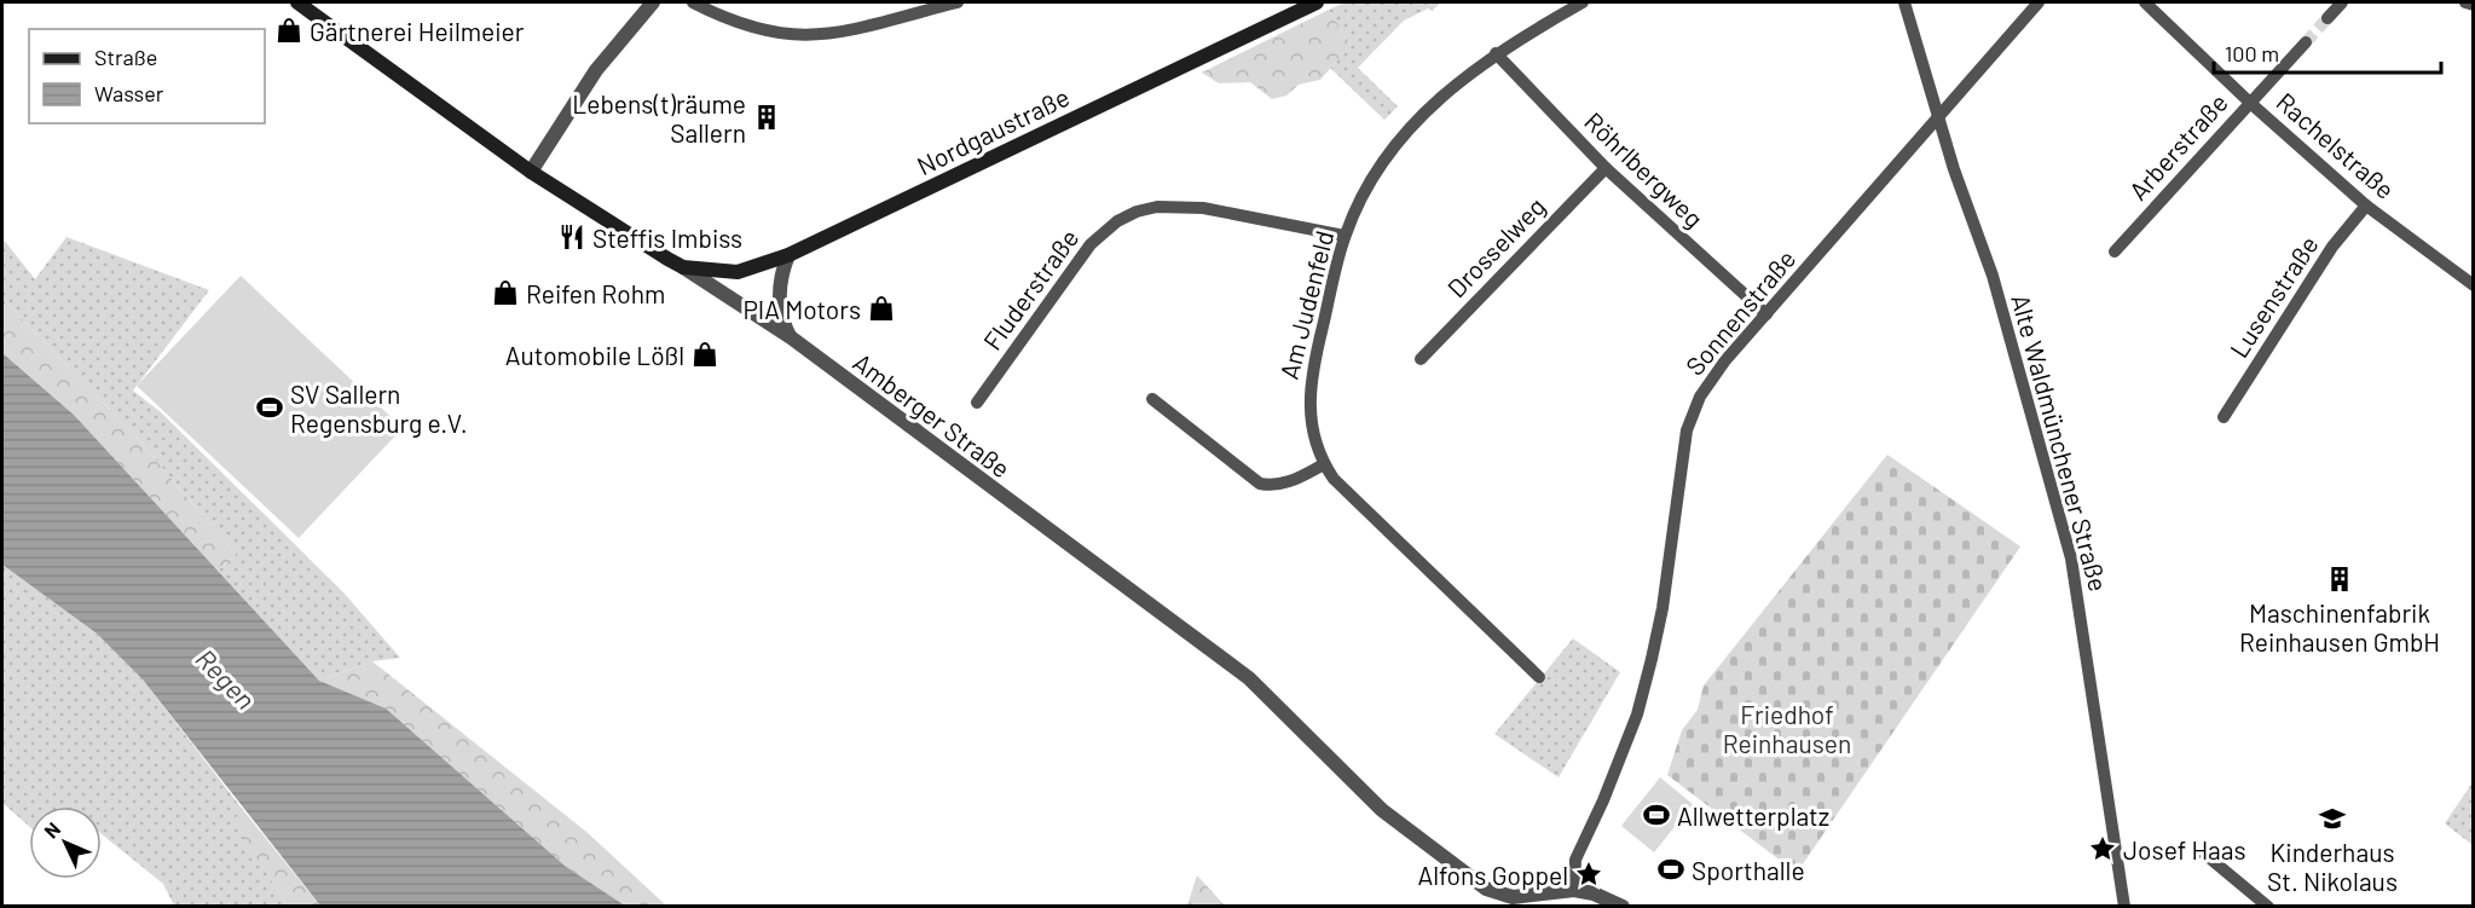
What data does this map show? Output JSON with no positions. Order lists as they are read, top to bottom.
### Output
{
  "streets": {
    "main road": ["Nordgaustraße", "Amberger Straße"],
    "street": [
      "Rachelstraße",
      "Arberstraße",
      "Röhrlbergweg",
      "Drosselweg",
      "Fluderstraße",
      "Lusenstraße",
      "Am Judenfeld",
      "Sonnenstraße",
      "Alte Waldmünchener Straße"
    ]
  },
  "crossings": [
    ["Nordgaustraße", "Amberger Straße"],
    ["Rachelstraße", "Arberstraße"],
    ["Rachelstraße", "Lusenstraße"],
    ["Röhrlbergweg", "Drosselweg"],
    ["Röhrlbergweg", "Am Judenfeld"],
    ["Röhrlbergweg", "Sonnenstraße"],
    ["Fluderstraße", "Am Judenfeld"],
    ["Sonnenstraße", "Alte Waldmünchener Straße"]
  ],
  "water": ["Regen"],
  "parks": ["Friedhof Reinhausen"],
  "places": {
    "shop": [
      "Gärtnerei Heilmeier",
      "Reifen Rohm",
      "PIA Motors",
      "Automobile Lößl"
    ],
    "building": ["Lebens(t)räume Sallern", "Maschinenfabrik Reinhausen GmbH"],
    "restaurant": ["Steffis Imbiss"],
    "sports": ["SV Sallern Regensburg e.V.", "Allwetterplatz", "Sporthalle"],
    "school or university": ["Kinderhaus St. Nikolaus"],
    "place": ["Josef Haas", "Alfons Goppel"]
  },
  "legend": ["Straße", "Wasser"],
  "scale_bar": "100 m",
  "north": "top left"
}
